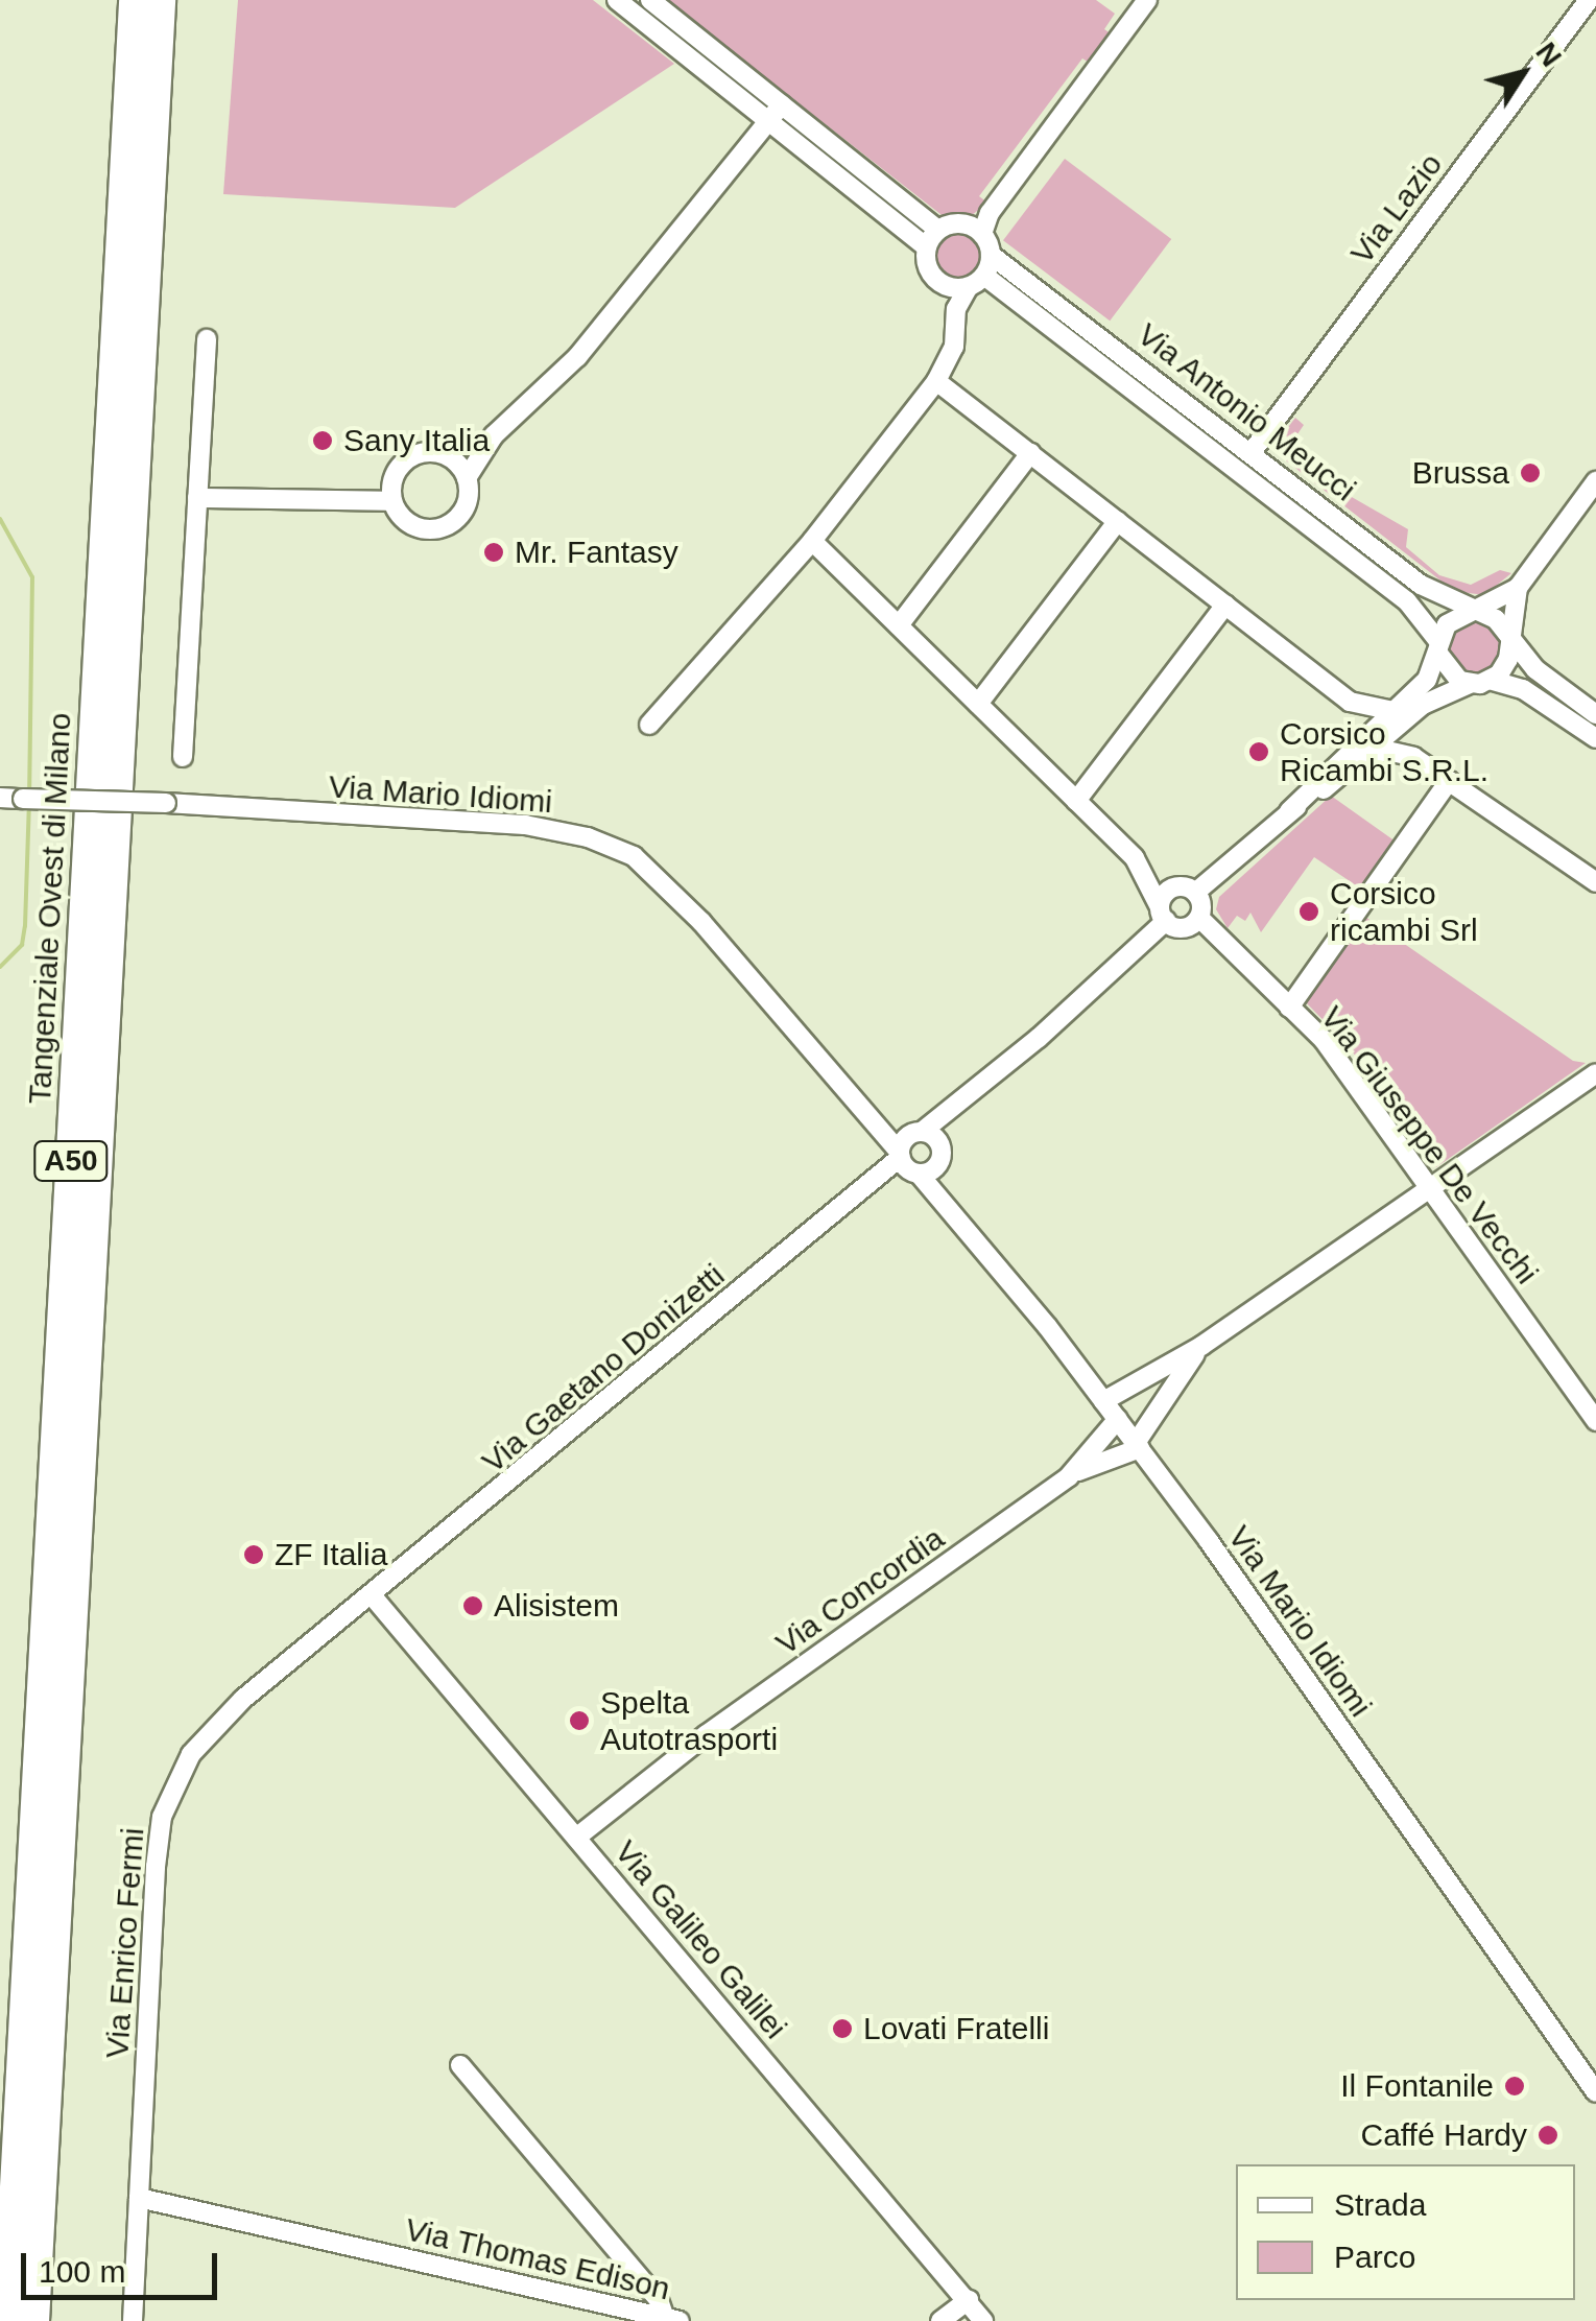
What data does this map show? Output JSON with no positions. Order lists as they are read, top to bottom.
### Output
{
  "streets": {
    "highway": ["Tangenziale Ovest di Milano", "A50"],
    "street": [
      "Via Lazio",
      "Via Antonio Meucci",
      "Via Mario Idiomi",
      "Via Giuseppe De Vecchi",
      "Via Gaetano Donizetti",
      "Via Concordia",
      "Via Galileo Galilei",
      "Via Enrico Fermi",
      "Via Thomas Edison"
    ]
  },
  "crossings": [
    ["Via Lazio", "Via Antonio Meucci"],
    ["Via Mario Idiomi", "Via Gaetano Donizetti"],
    ["Via Mario Idiomi", "Via Concordia"],
    ["Via Gaetano Donizetti", "Via Galileo Galilei"],
    ["Via Gaetano Donizetti", "Via Enrico Fermi"],
    ["Via Concordia", "Via Galileo Galilei"],
    ["Via Galileo Galilei", "Via Enrico Fermi"],
    ["Via Enrico Fermi", "Via Thomas Edison"]
  ],
  "places": [
    "Sany Italia",
    "Brussa",
    "Mr. Fantasy",
    "Corsico Ricambi S.R.L.",
    "Corsico ricambi Srl",
    "ZF Italia",
    "Alisistem",
    "Spelta Autotrasporti",
    "Lovati Fratelli",
    "Il Fontanile",
    "Caffé Hardy"
  ],
  "legend": ["Strada", "Parco"],
  "scale_bar": "100 m",
  "north": "top right"
}
